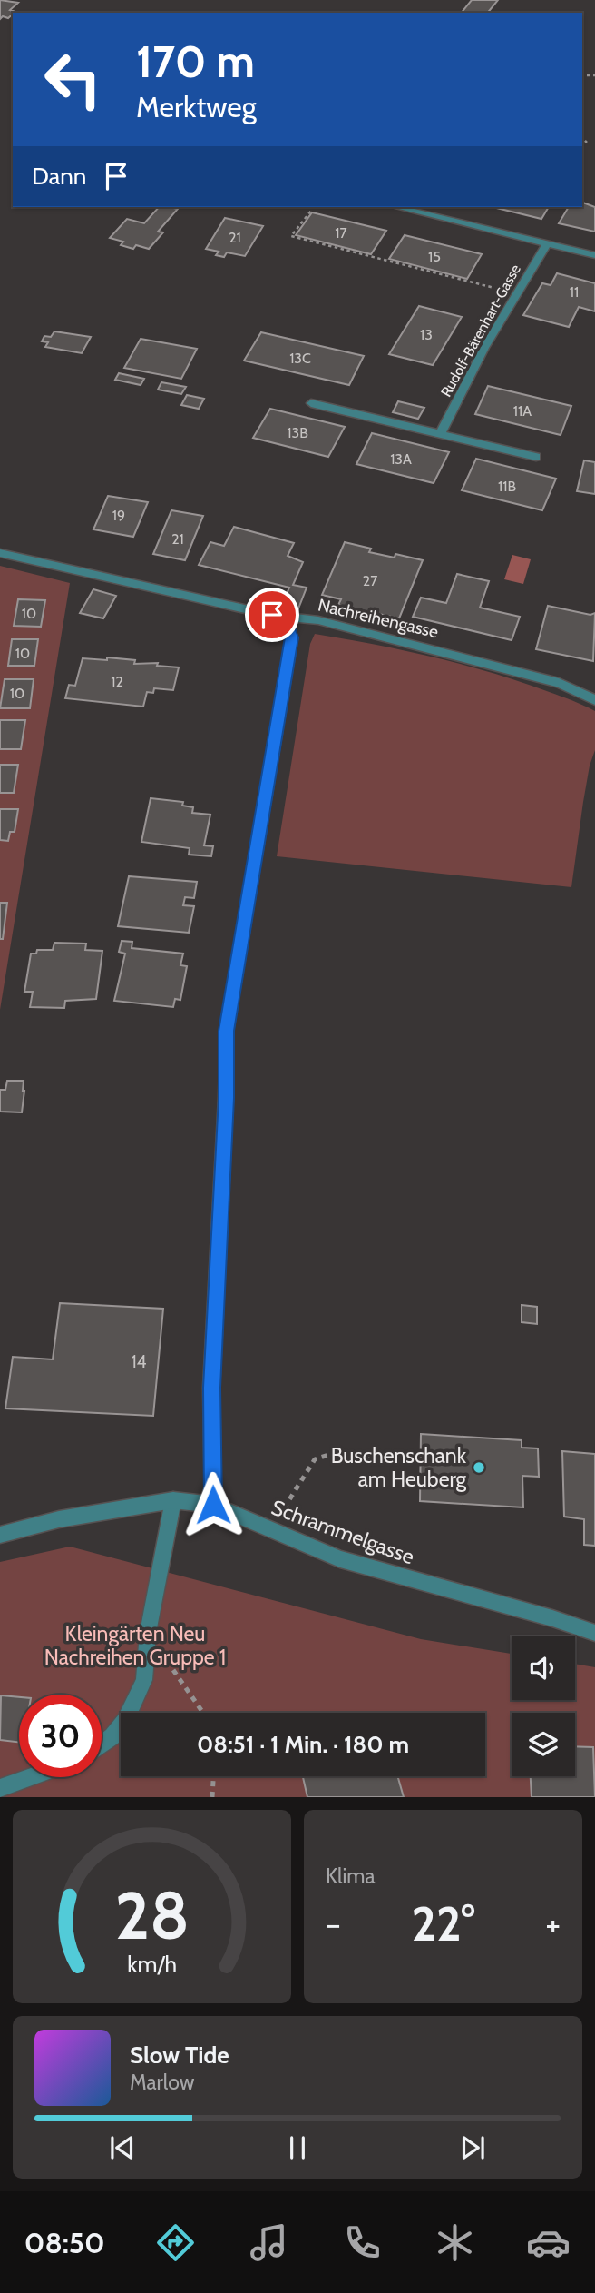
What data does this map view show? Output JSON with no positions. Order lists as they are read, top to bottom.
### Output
{
  "streets": {
    "street": ["Rudolf-Bärenhart-Gasse", "Nachreihengasse", "Schrammelgasse"]
  },
  "parks": ["Kleingärten Neu Nachreihen Gruppe 1"],
  "places": ["Buschenschank am Heuberg"],
  "house_numbers": [
    "17",
    "21",
    "15",
    "11",
    "13",
    "13C",
    "11A",
    "13B",
    "13A",
    "11B",
    "19",
    "21",
    "27",
    "10",
    "10",
    "12",
    "10",
    "14"
  ],
  "page": {
    "turn": ["170 m", "Merktweg"],
    "then": "Dann",
    "limit": "30",
    "trip": "08:51 · 1 Min. · 180 m",
    "tile": "Klima",
    "heat": ["−", "22°", "+"],
    "song": ["Slow Tide", "Marlow"],
    "tabs": "08:50",
    "gauge": ["28", "km/h"]
  }
}
